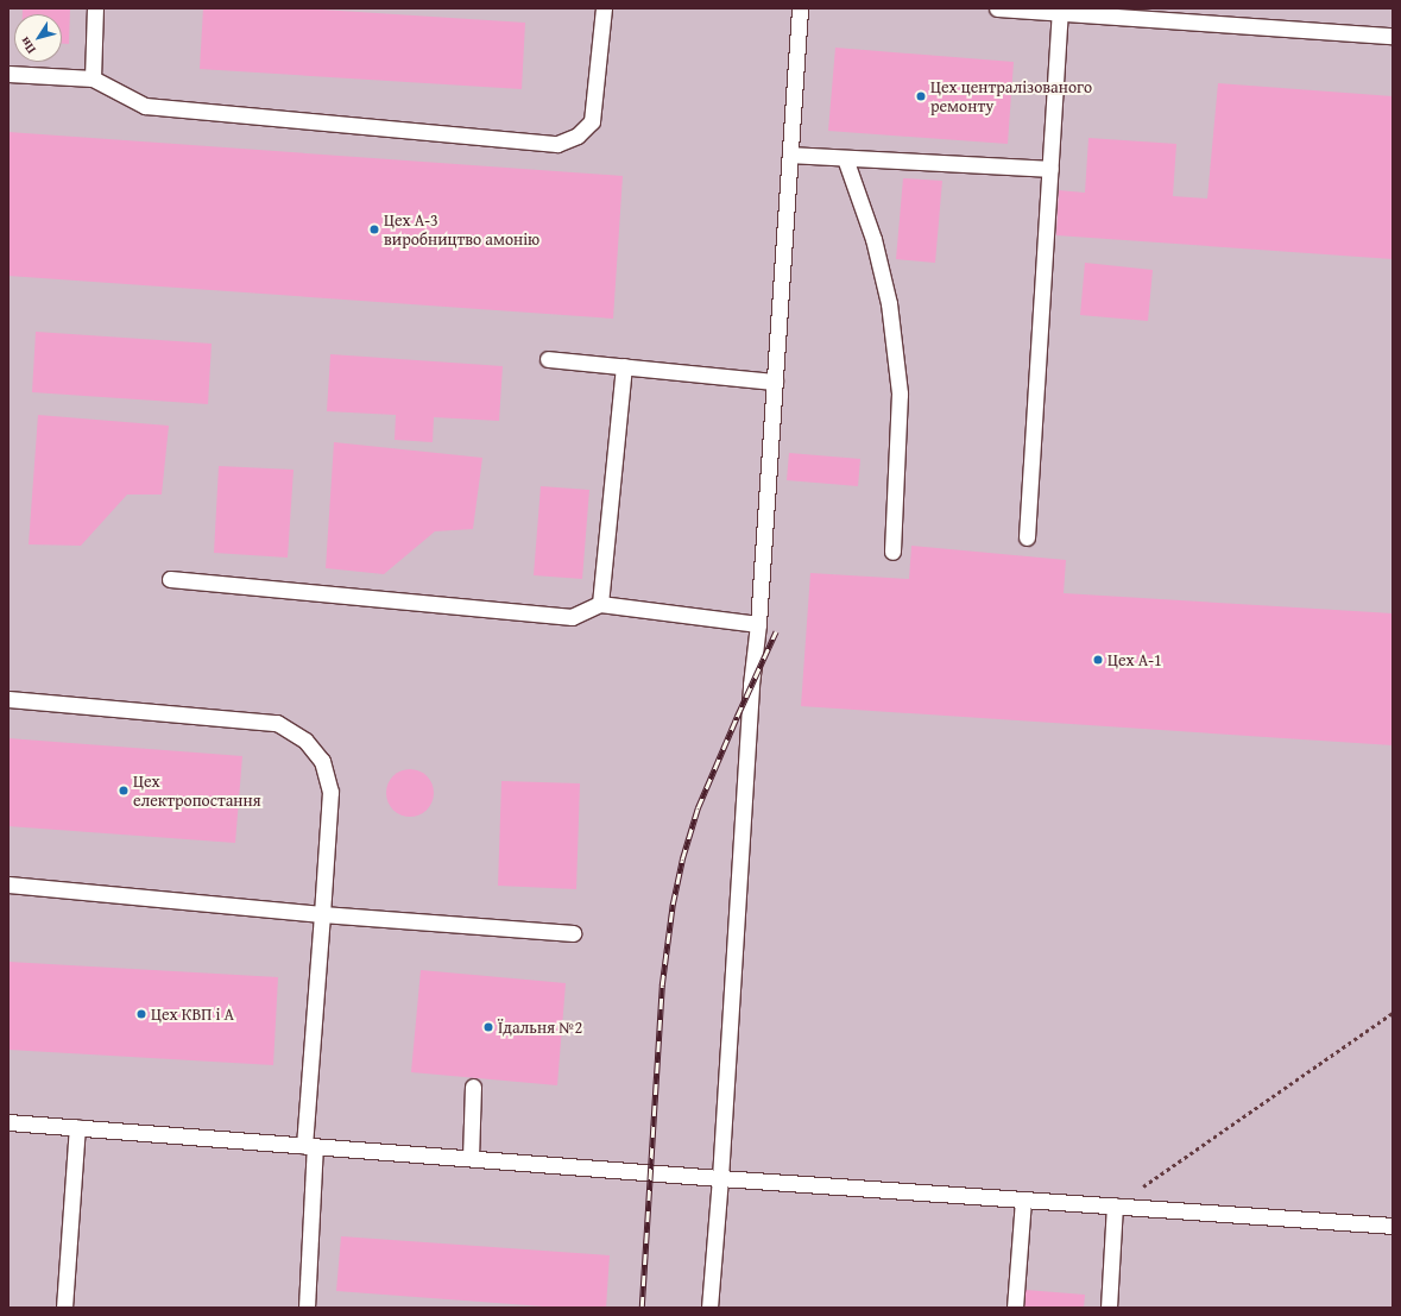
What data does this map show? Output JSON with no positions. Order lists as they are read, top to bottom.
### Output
{
  "places": [
    "Цех централізованого ремонту",
    "Цех А-3 виробництво амонію",
    "Цех А-1",
    "Цех електропостання",
    "Цех КВП і А",
    "Їдальня №2"
  ],
  "north": "bottom left"
}
